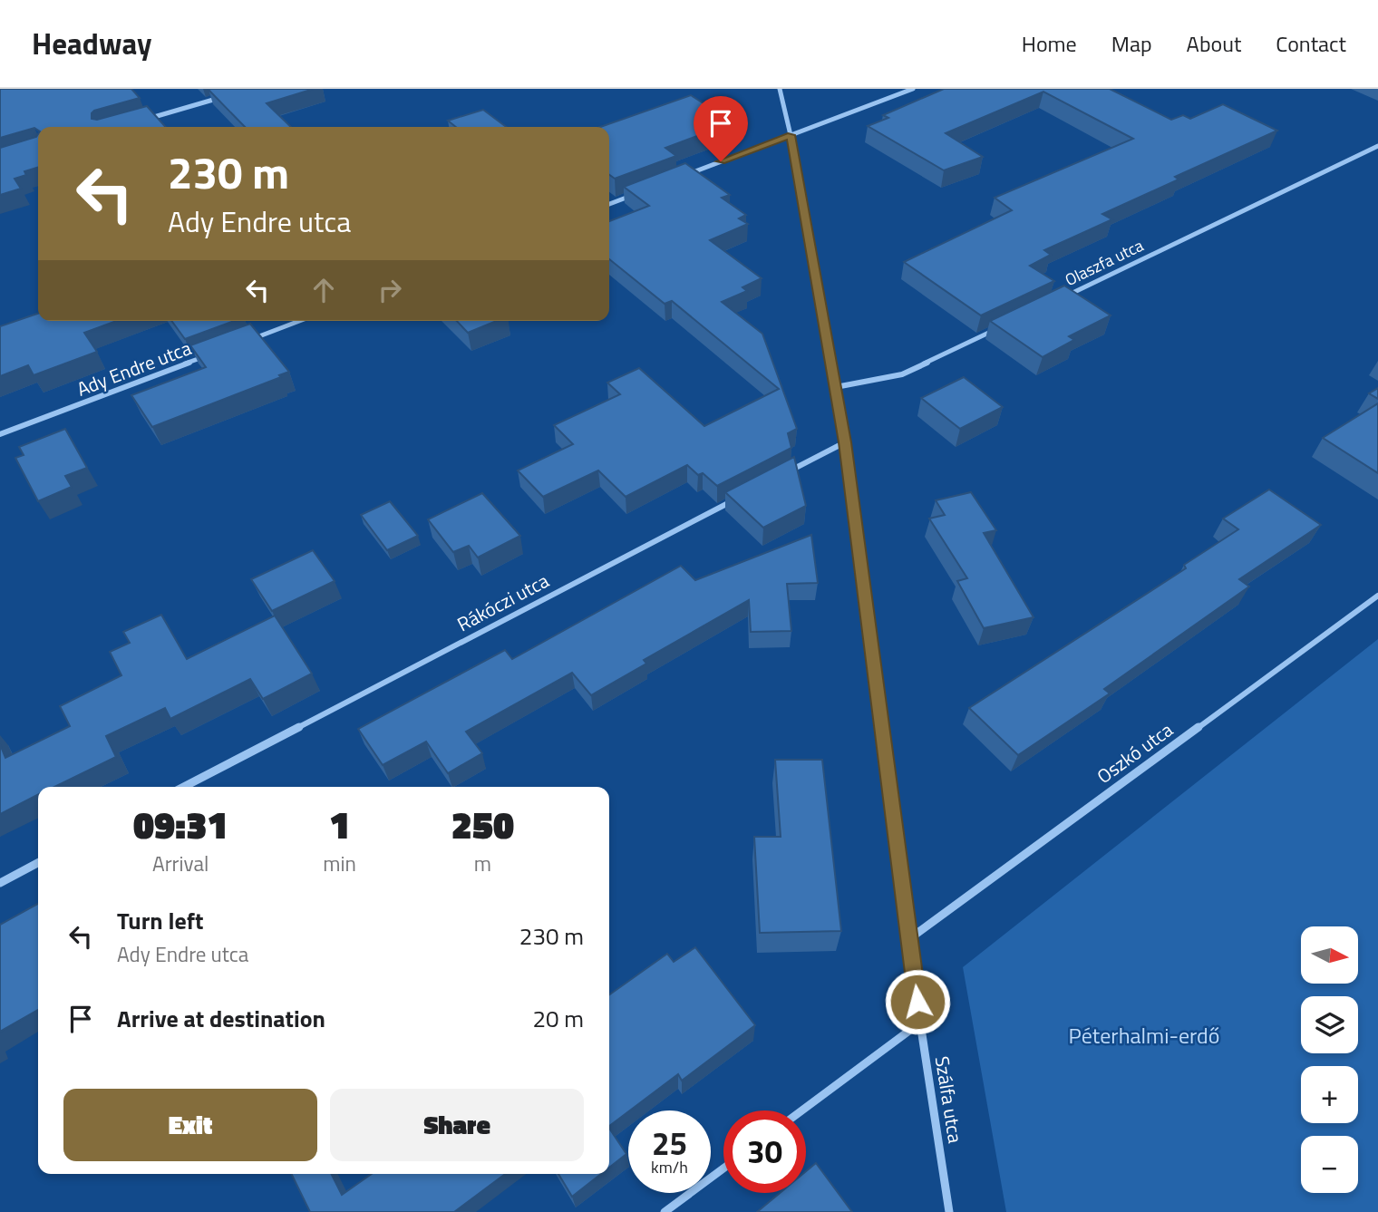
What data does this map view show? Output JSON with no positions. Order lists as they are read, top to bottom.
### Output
{
  "streets": {
    "street": [
      "Olaszfa utca",
      "Ady Endre utca",
      "Rákóczi utca",
      "Oszkó utca",
      "Szálfa utca"
    ]
  },
  "crossings": [
    ["Oszkó utca", "Szálfa utca"]
  ],
  "parks": ["Péterhalmi-erdő"],
  "north": "right",
  "page": {
    "header": "Headway",
    "nav": [
      "Home",
      "Map",
      "About",
      "Contact"
    ],
    "turn": ["230 m", "Ady Endre utca"],
    "eta": [
      "09:31",
      "Arrival",
      "1",
      "min",
      "250",
      "m"
    ],
    "list": [
      {
        "name": "Turn left",
        "note": "Ady Endre utca",
        "value": "230 m"
      },
      {
        "name": "Arrive at destination",
        "value": "20 m"
      }
    ],
    "map_buttons": ["+", "−"],
    "buttons": ["Exit", "Share"],
    "speed": "25 km/h",
    "limit": "30"
  }
}
